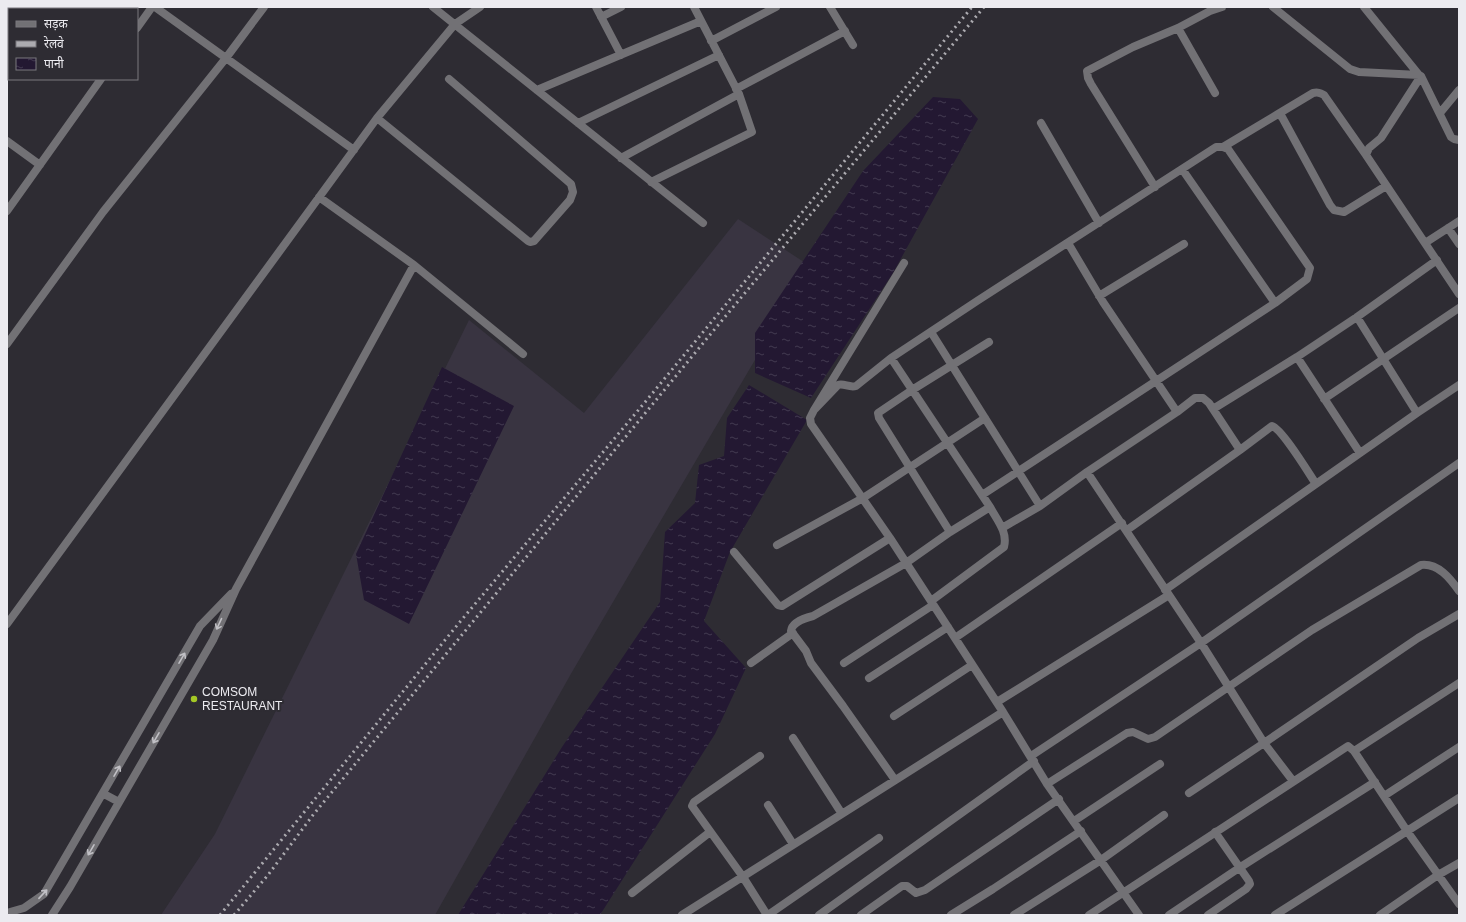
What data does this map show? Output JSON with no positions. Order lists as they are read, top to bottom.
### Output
{
  "places": ["COMSOM RESTAURANT"],
  "legend": ["सड़क", "रेलवे", "पानी"]
}
